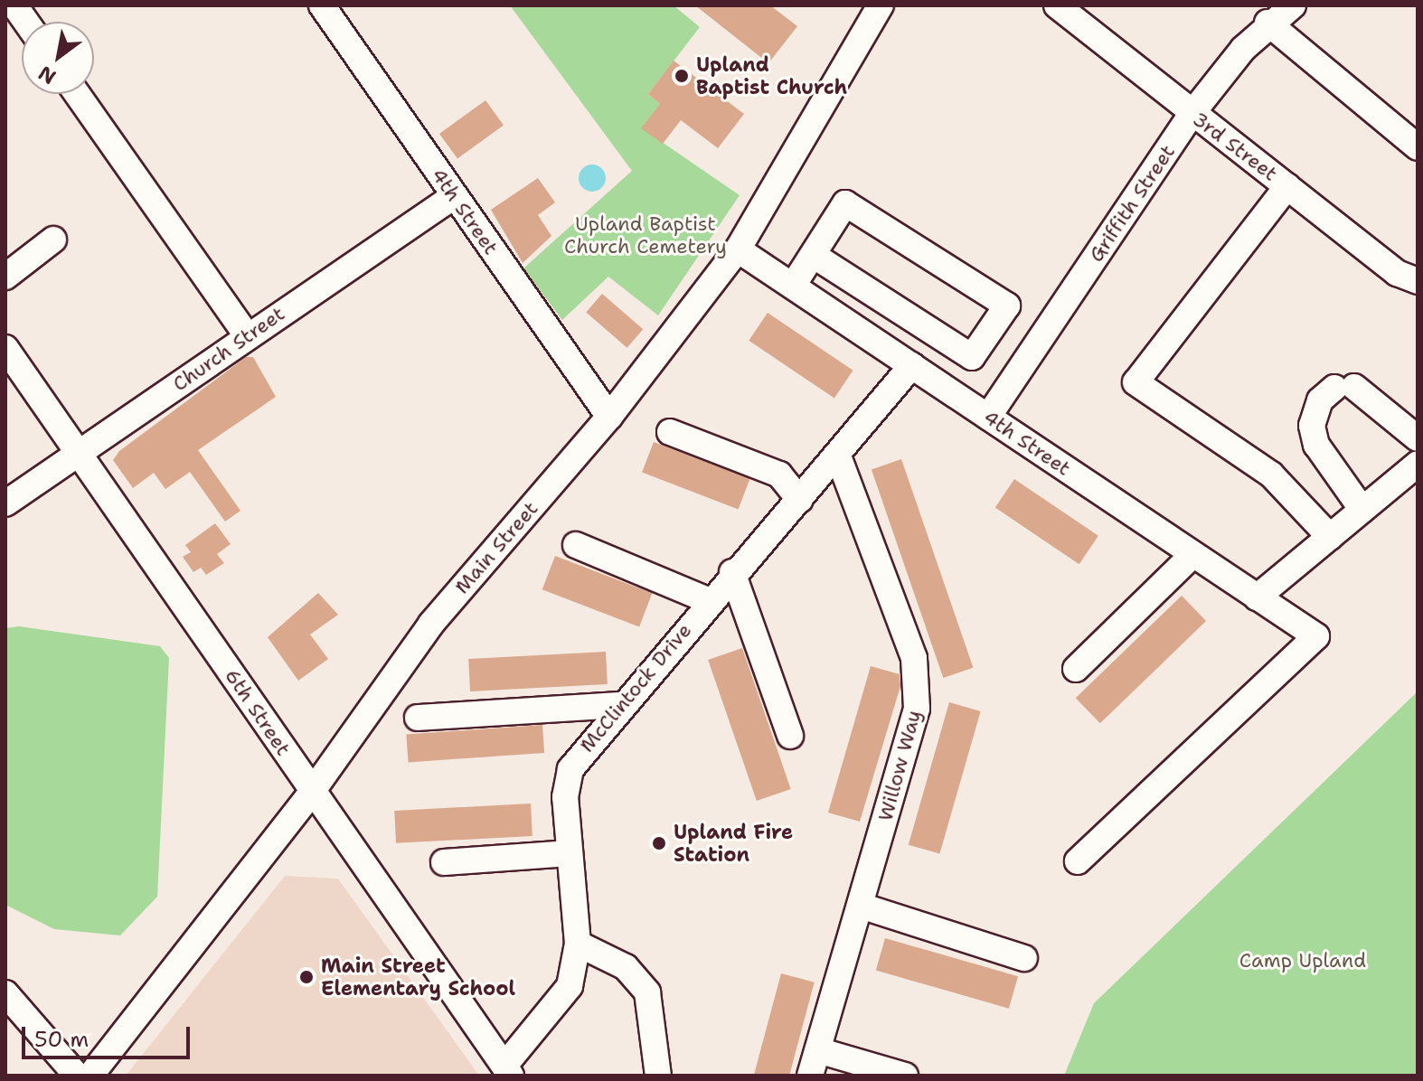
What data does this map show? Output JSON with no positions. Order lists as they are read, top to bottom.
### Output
{
  "streets": {
    "street": [
      "3rd Street",
      "Griffith Street",
      "4th Street",
      "Church Street",
      "Main Street",
      "McClintock Drive",
      "6th Street",
      "Willow Way"
    ]
  },
  "crossings": [
    ["3rd Street", "Griffith Street"],
    ["Griffith Street", "4th Street"],
    ["4th Street", "Church Street"],
    ["4th Street", "Main Street"],
    ["4th Street", "McClintock Drive"],
    ["Church Street", "6th Street"],
    ["Main Street", "6th Street"],
    ["McClintock Drive", "6th Street"],
    ["McClintock Drive", "Willow Way"]
  ],
  "parks": ["Upland Baptist Church Cemetery", "Camp Upland"],
  "places": ["Upland Baptist Church", "Upland Fire Station", "Main Street Elementary School"],
  "scale_bar": "50 m",
  "north": "bottom left"
}
